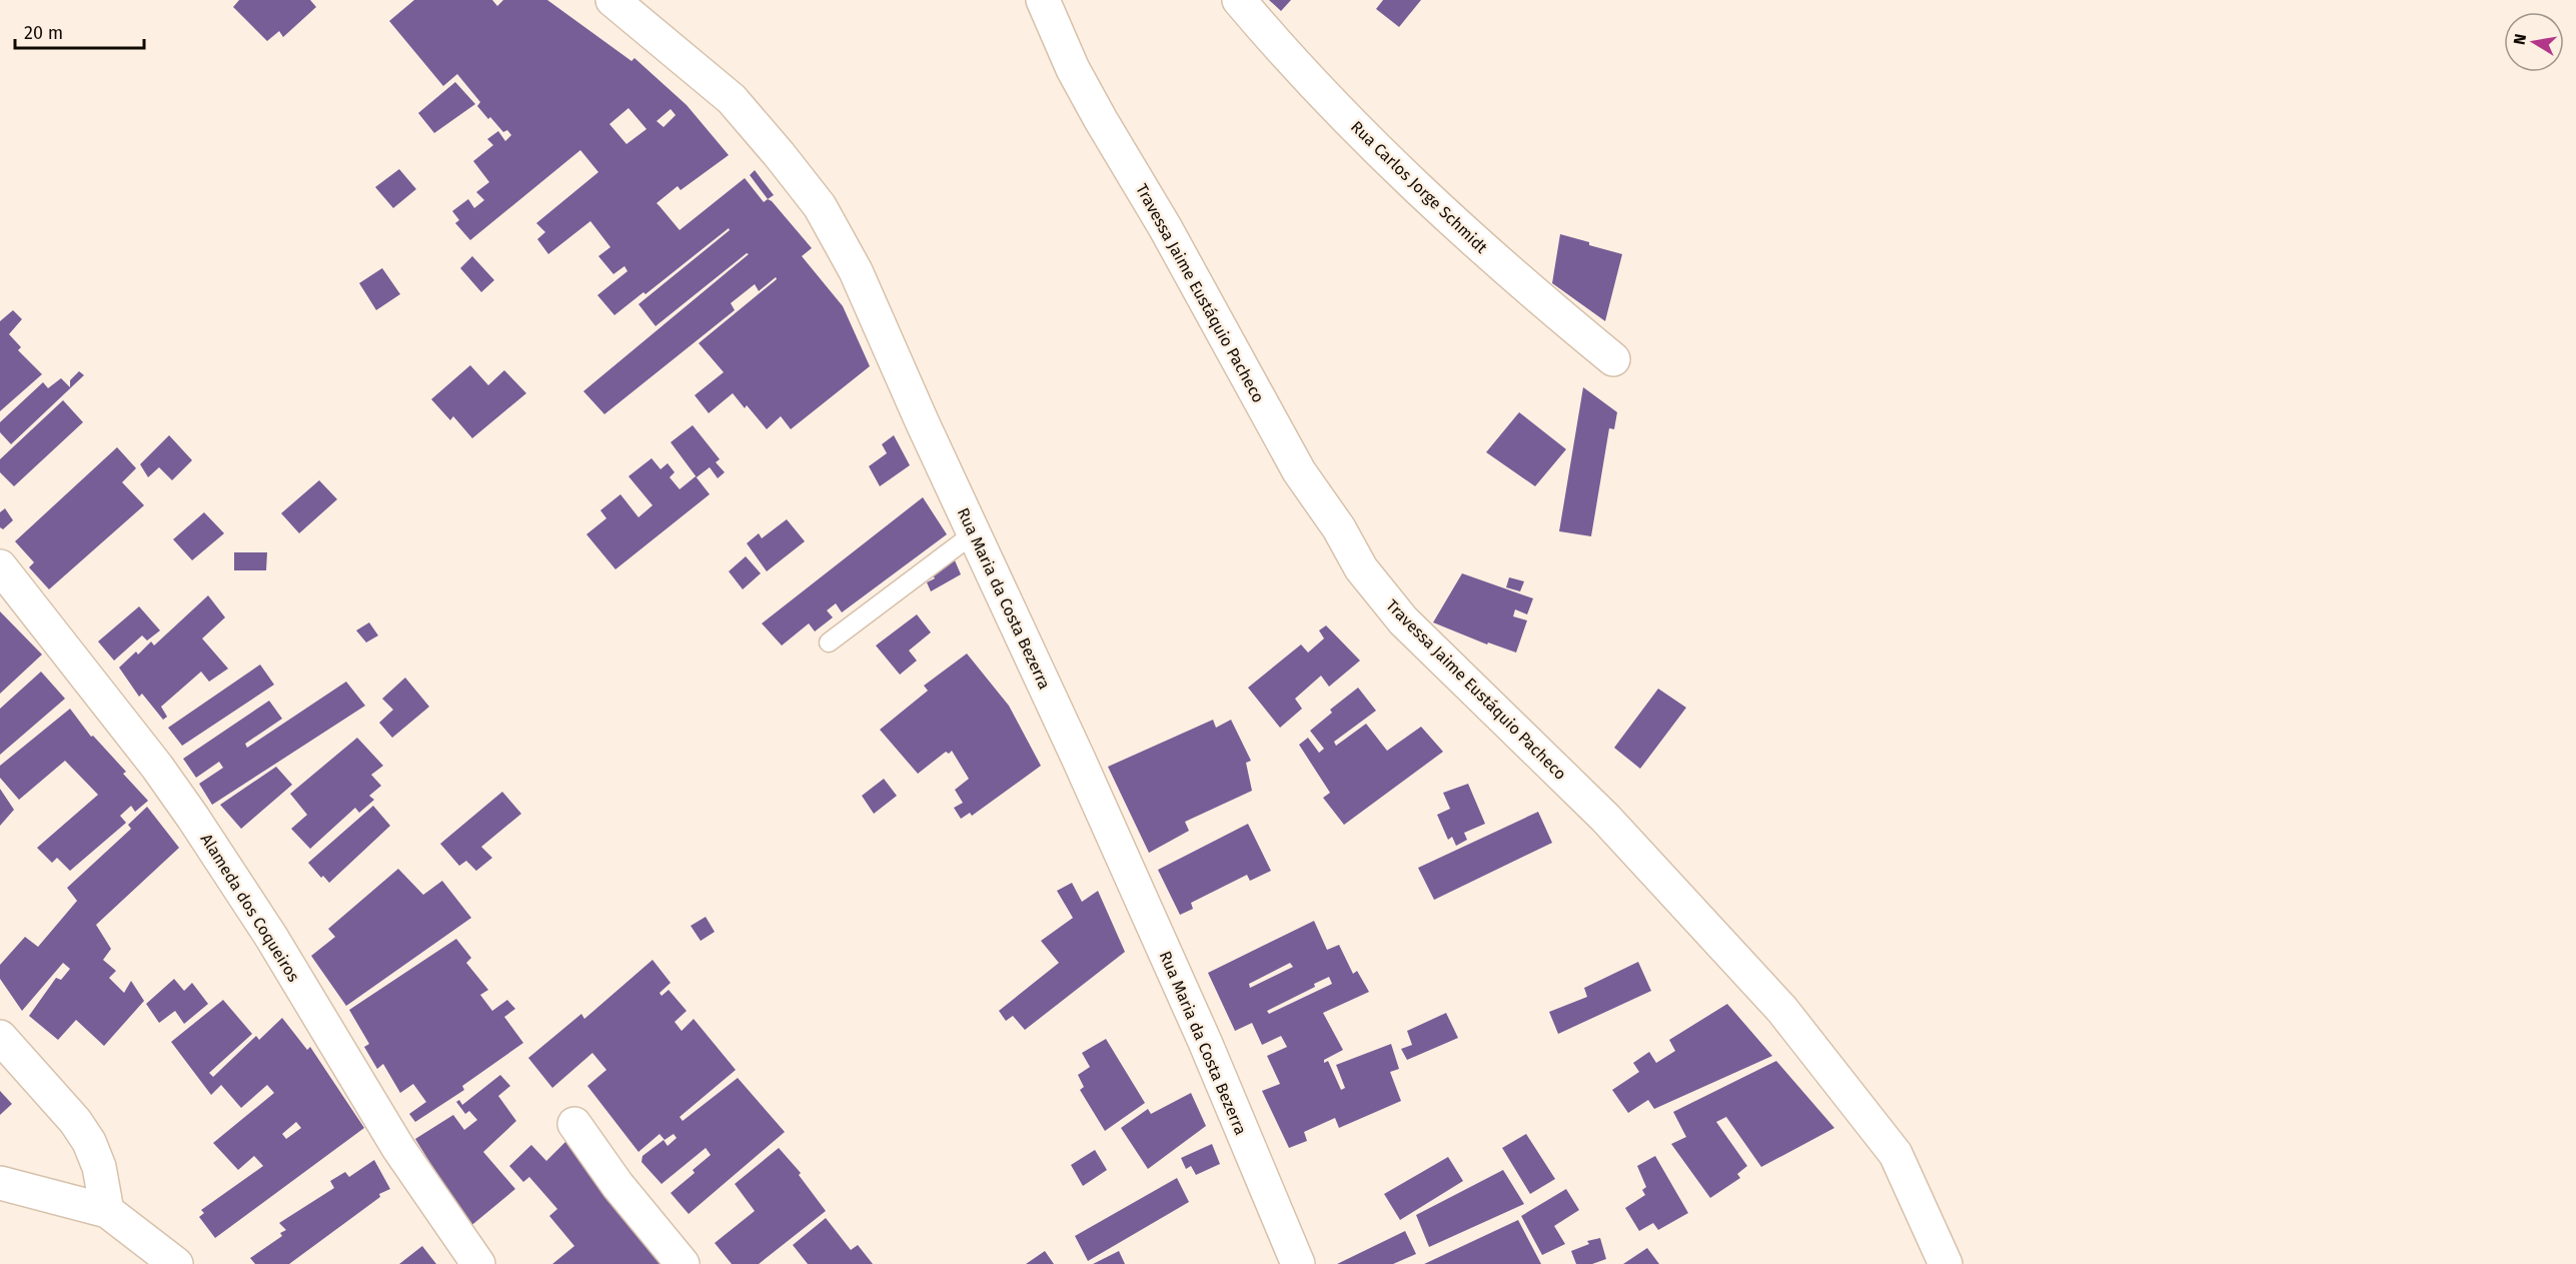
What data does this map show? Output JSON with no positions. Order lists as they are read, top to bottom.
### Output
{
  "streets": {
    "street": [
      "Rua Carlos Jorge Schmidt",
      "Travessa Jaime Eustáquio Pacheco",
      "Rua Maria da Costa Bezerra",
      "Alameda dos Coqueiros"
    ]
  },
  "scale_bar": "20 m",
  "north": "left"
}
